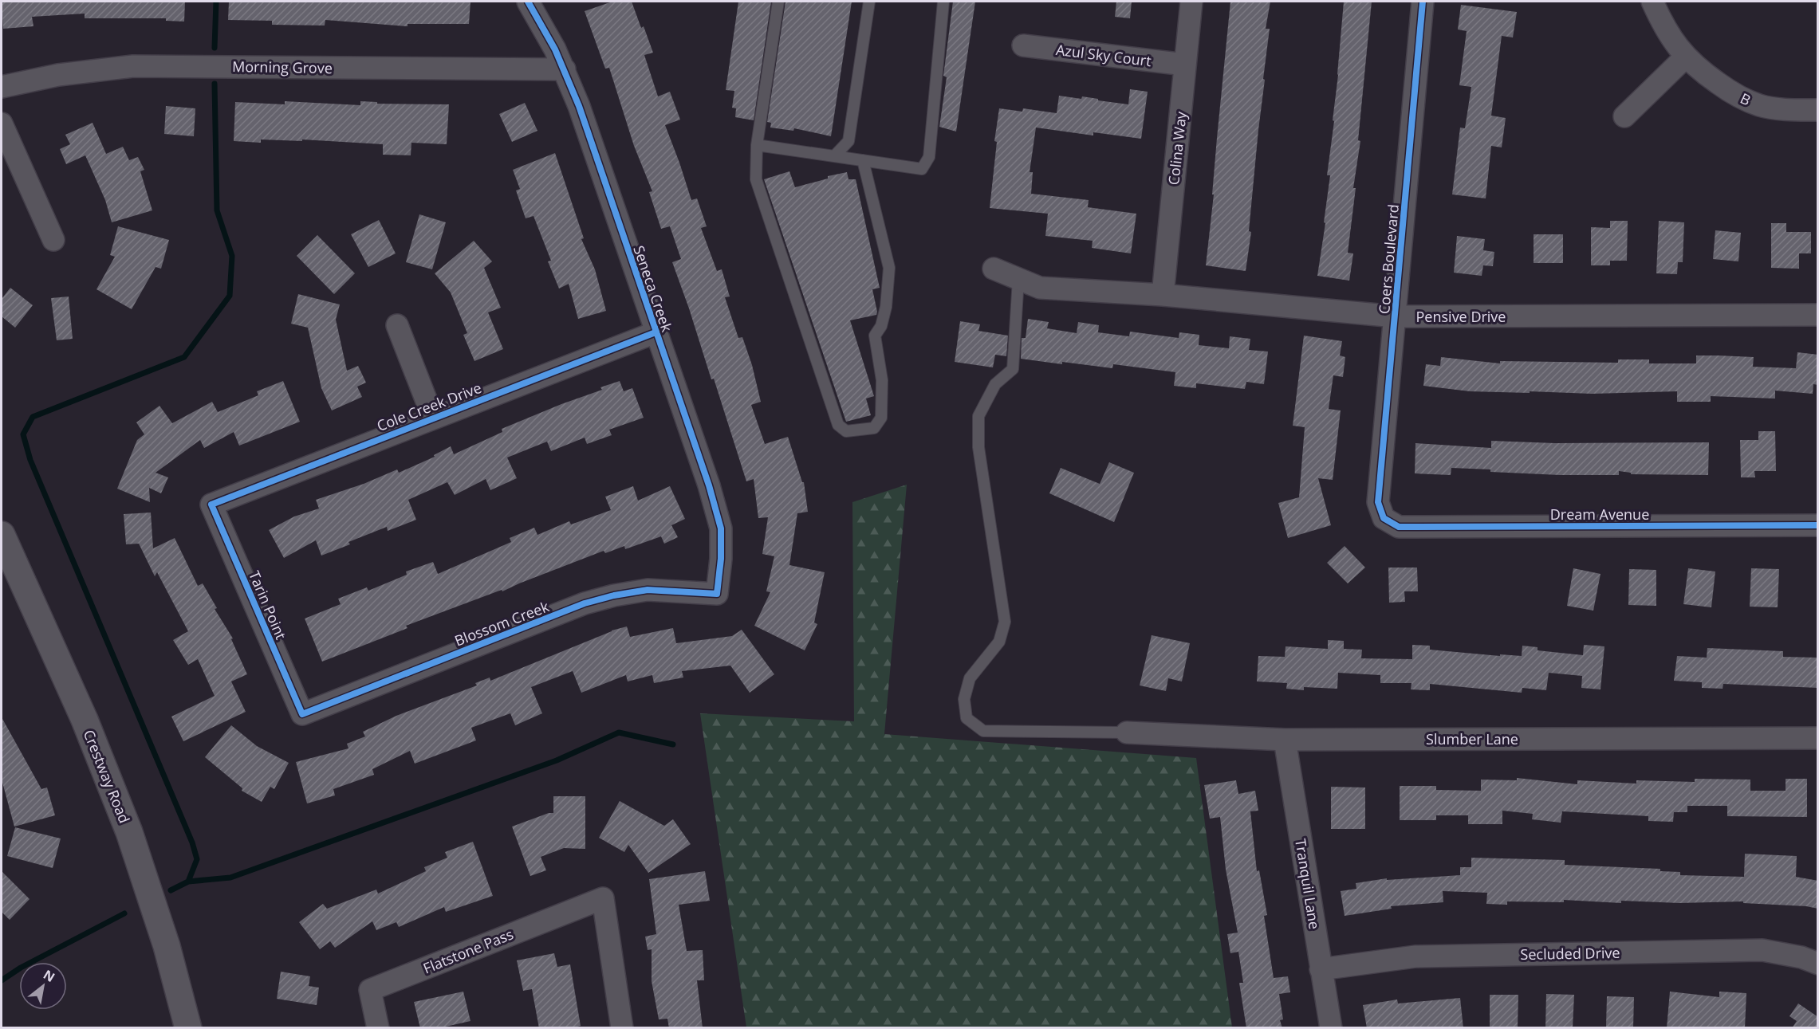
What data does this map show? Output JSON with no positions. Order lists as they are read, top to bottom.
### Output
{
  "streets": {
    "street": [
      "Azul Sky Court",
      "Morning Grove",
      "B",
      "Colina Way",
      "Coers Boulevard",
      "Seneca Creek",
      "Pensive Drive",
      "Cole Creek Drive",
      "Dream Avenue",
      "Tarin Point",
      "Blossom Creek",
      "Slumber Lane",
      "Crestway Road",
      "Tranquil Lane",
      "Flatstone Pass",
      "Secluded Drive"
    ]
  },
  "crossings": [
    ["Azul Sky Court", "Colina Way"],
    ["Morning Grove", "Seneca Creek"],
    ["Colina Way", "Pensive Drive"],
    ["Coers Boulevard", "Pensive Drive"],
    ["Coers Boulevard", "Dream Avenue"],
    ["Seneca Creek", "Cole Creek Drive"],
    ["Seneca Creek", "Blossom Creek"],
    ["Cole Creek Drive", "Tarin Point"],
    ["Tarin Point", "Blossom Creek"],
    ["Slumber Lane", "Tranquil Lane"],
    ["Tranquil Lane", "Secluded Drive"]
  ],
  "north": "top right"
}
